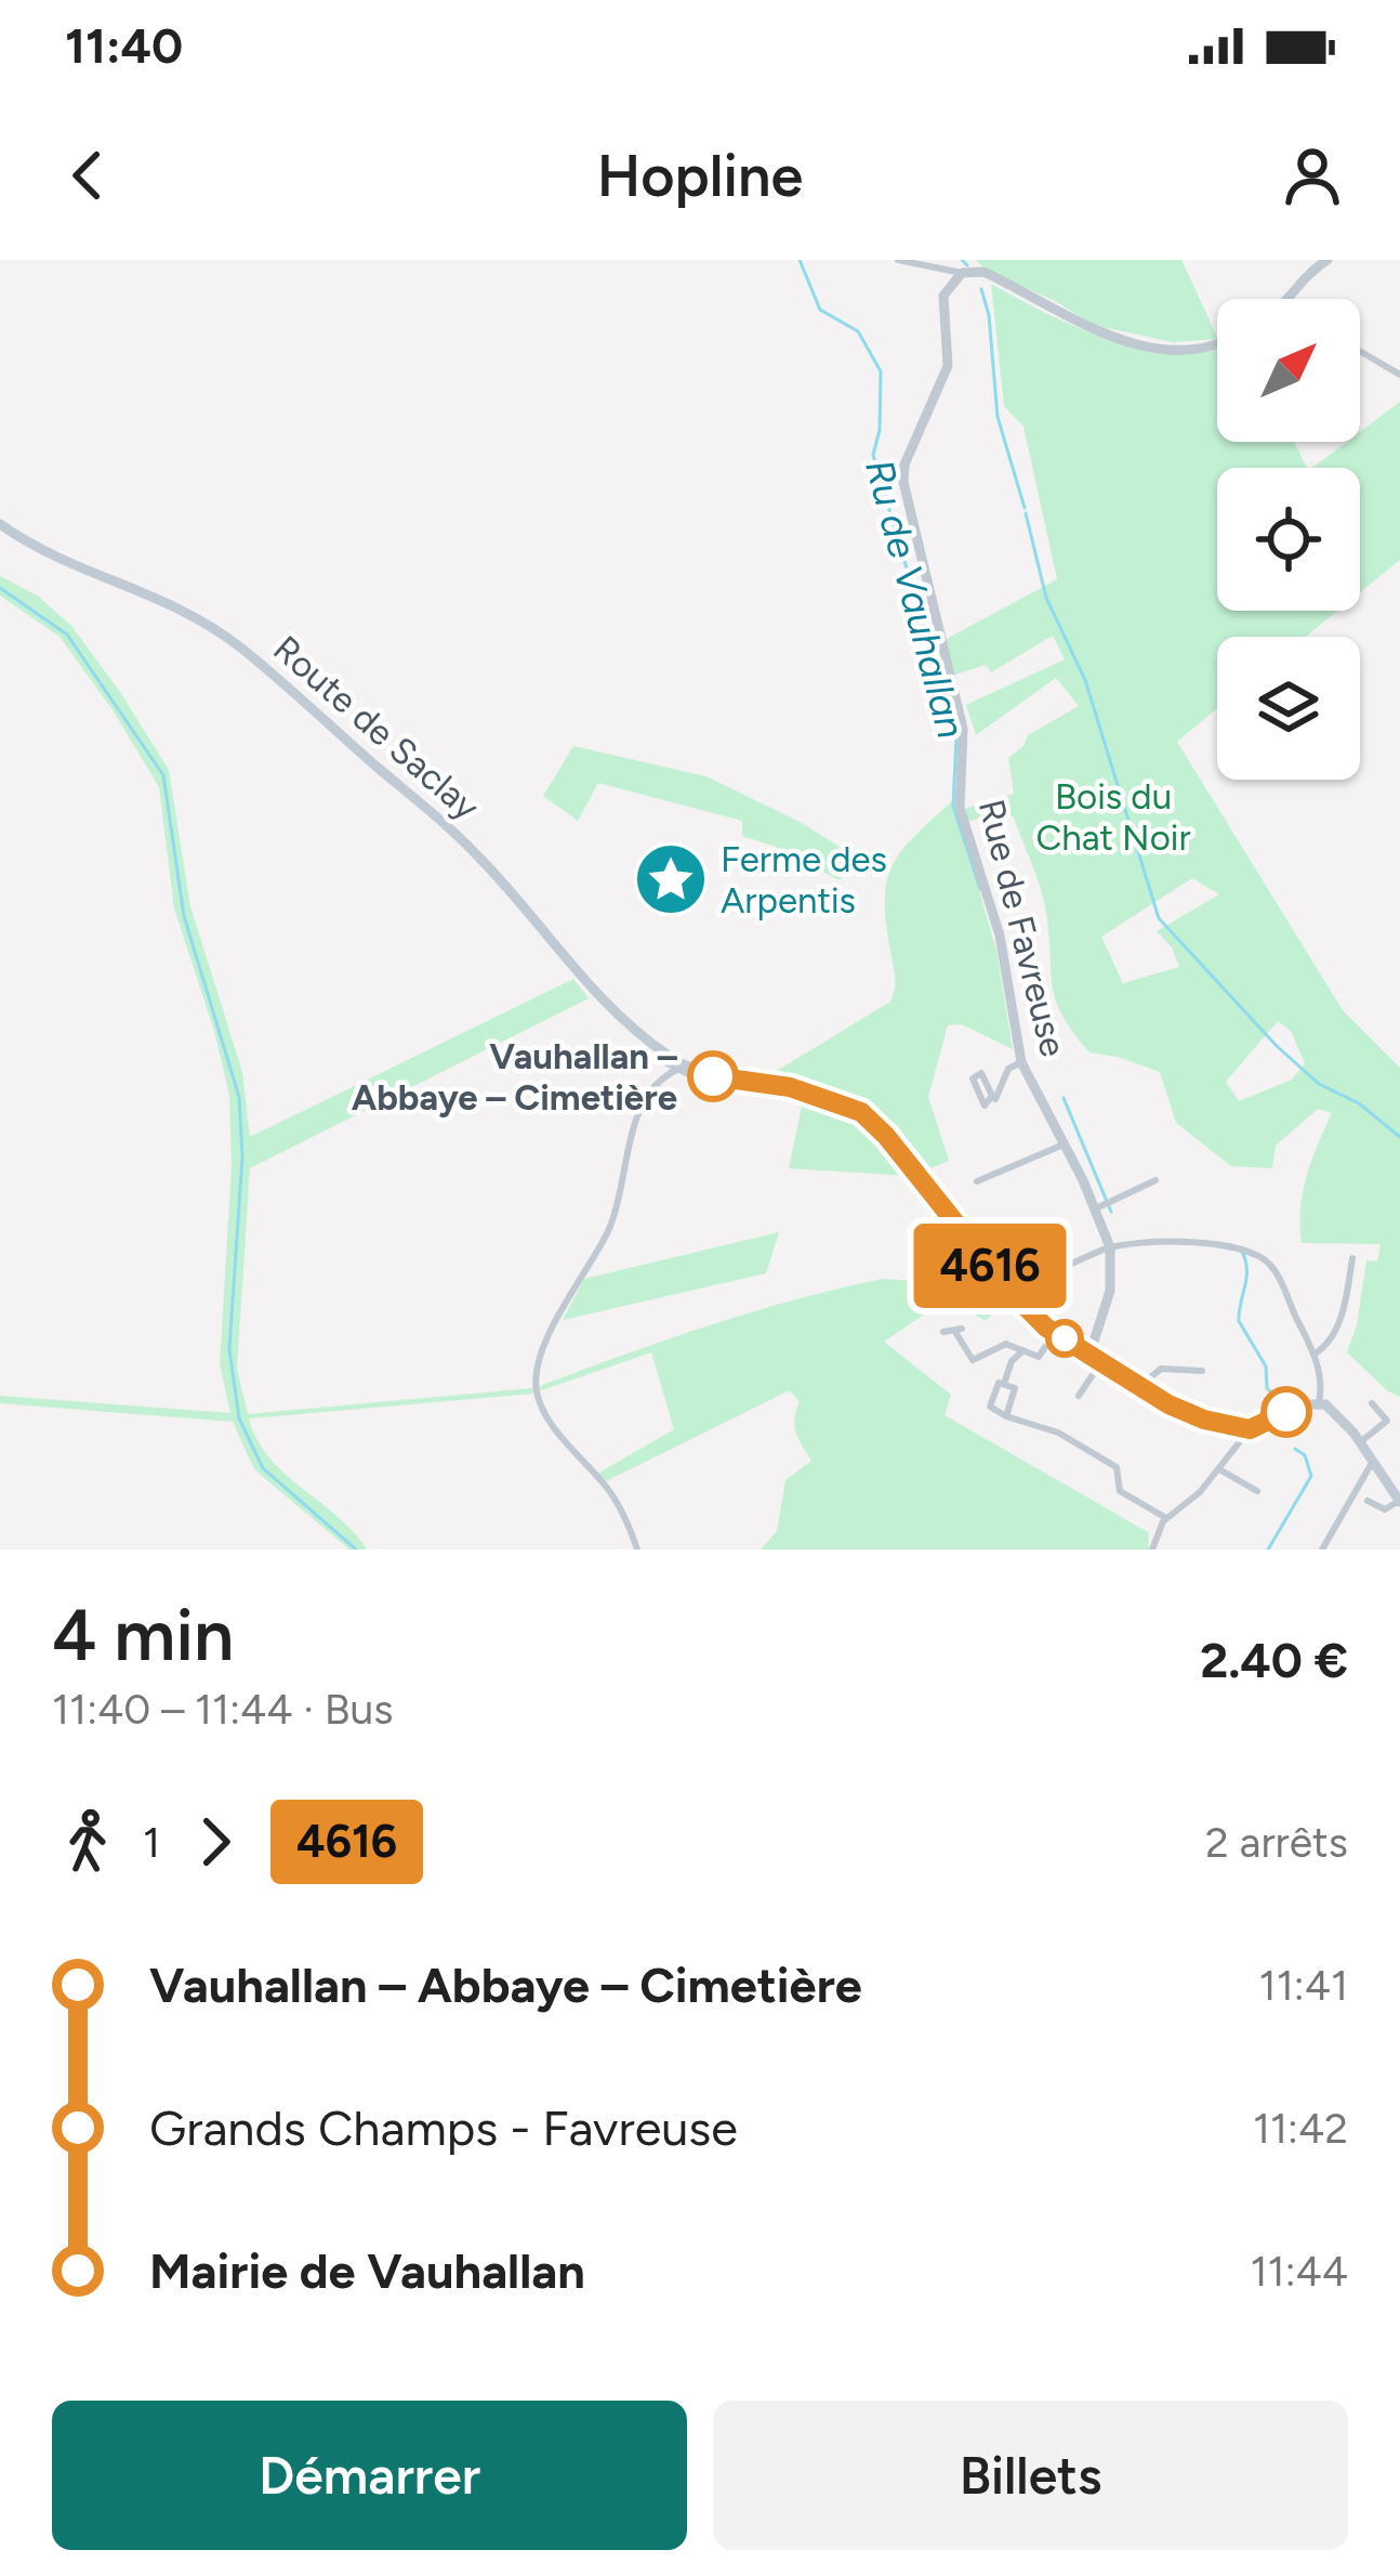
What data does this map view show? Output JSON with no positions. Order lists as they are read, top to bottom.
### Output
{
  "streets": {
    "main road": ["Route de Saclay"],
    "street": ["Rue de Favreuse"]
  },
  "crossings": [
    ["Route de Saclay", "Rue de Favreuse"]
  ],
  "water": ["Ru de Vauhallan"],
  "parks": ["Bois du Chat Noir"],
  "places": {
    "place": ["Ferme des Arpentis"],
    "other": ["Vauhallan – Abbaye – Cimetière"]
  },
  "lines": ["bus line 4616"],
  "north": "top right",
  "page": {
    "status": "11:40",
    "header": "Hopline",
    "on_map": "4616",
    "heading": ["4 min", "11:40 – 11:44 · Bus", "2.40 €"],
    "legs": ["1", "4616", "2 arrêts"],
    "list": [
      {
        "name": "Vauhallan – Abbaye – Cimetière",
        "value": "11:41"
      },
      {
        "name": "Grands Champs - Favreuse",
        "value": "11:42"
      },
      {
        "name": "Mairie de Vauhallan",
        "value": "11:44"
      }
    ],
    "buttons": ["Démarrer", "Billets"]
  }
}
